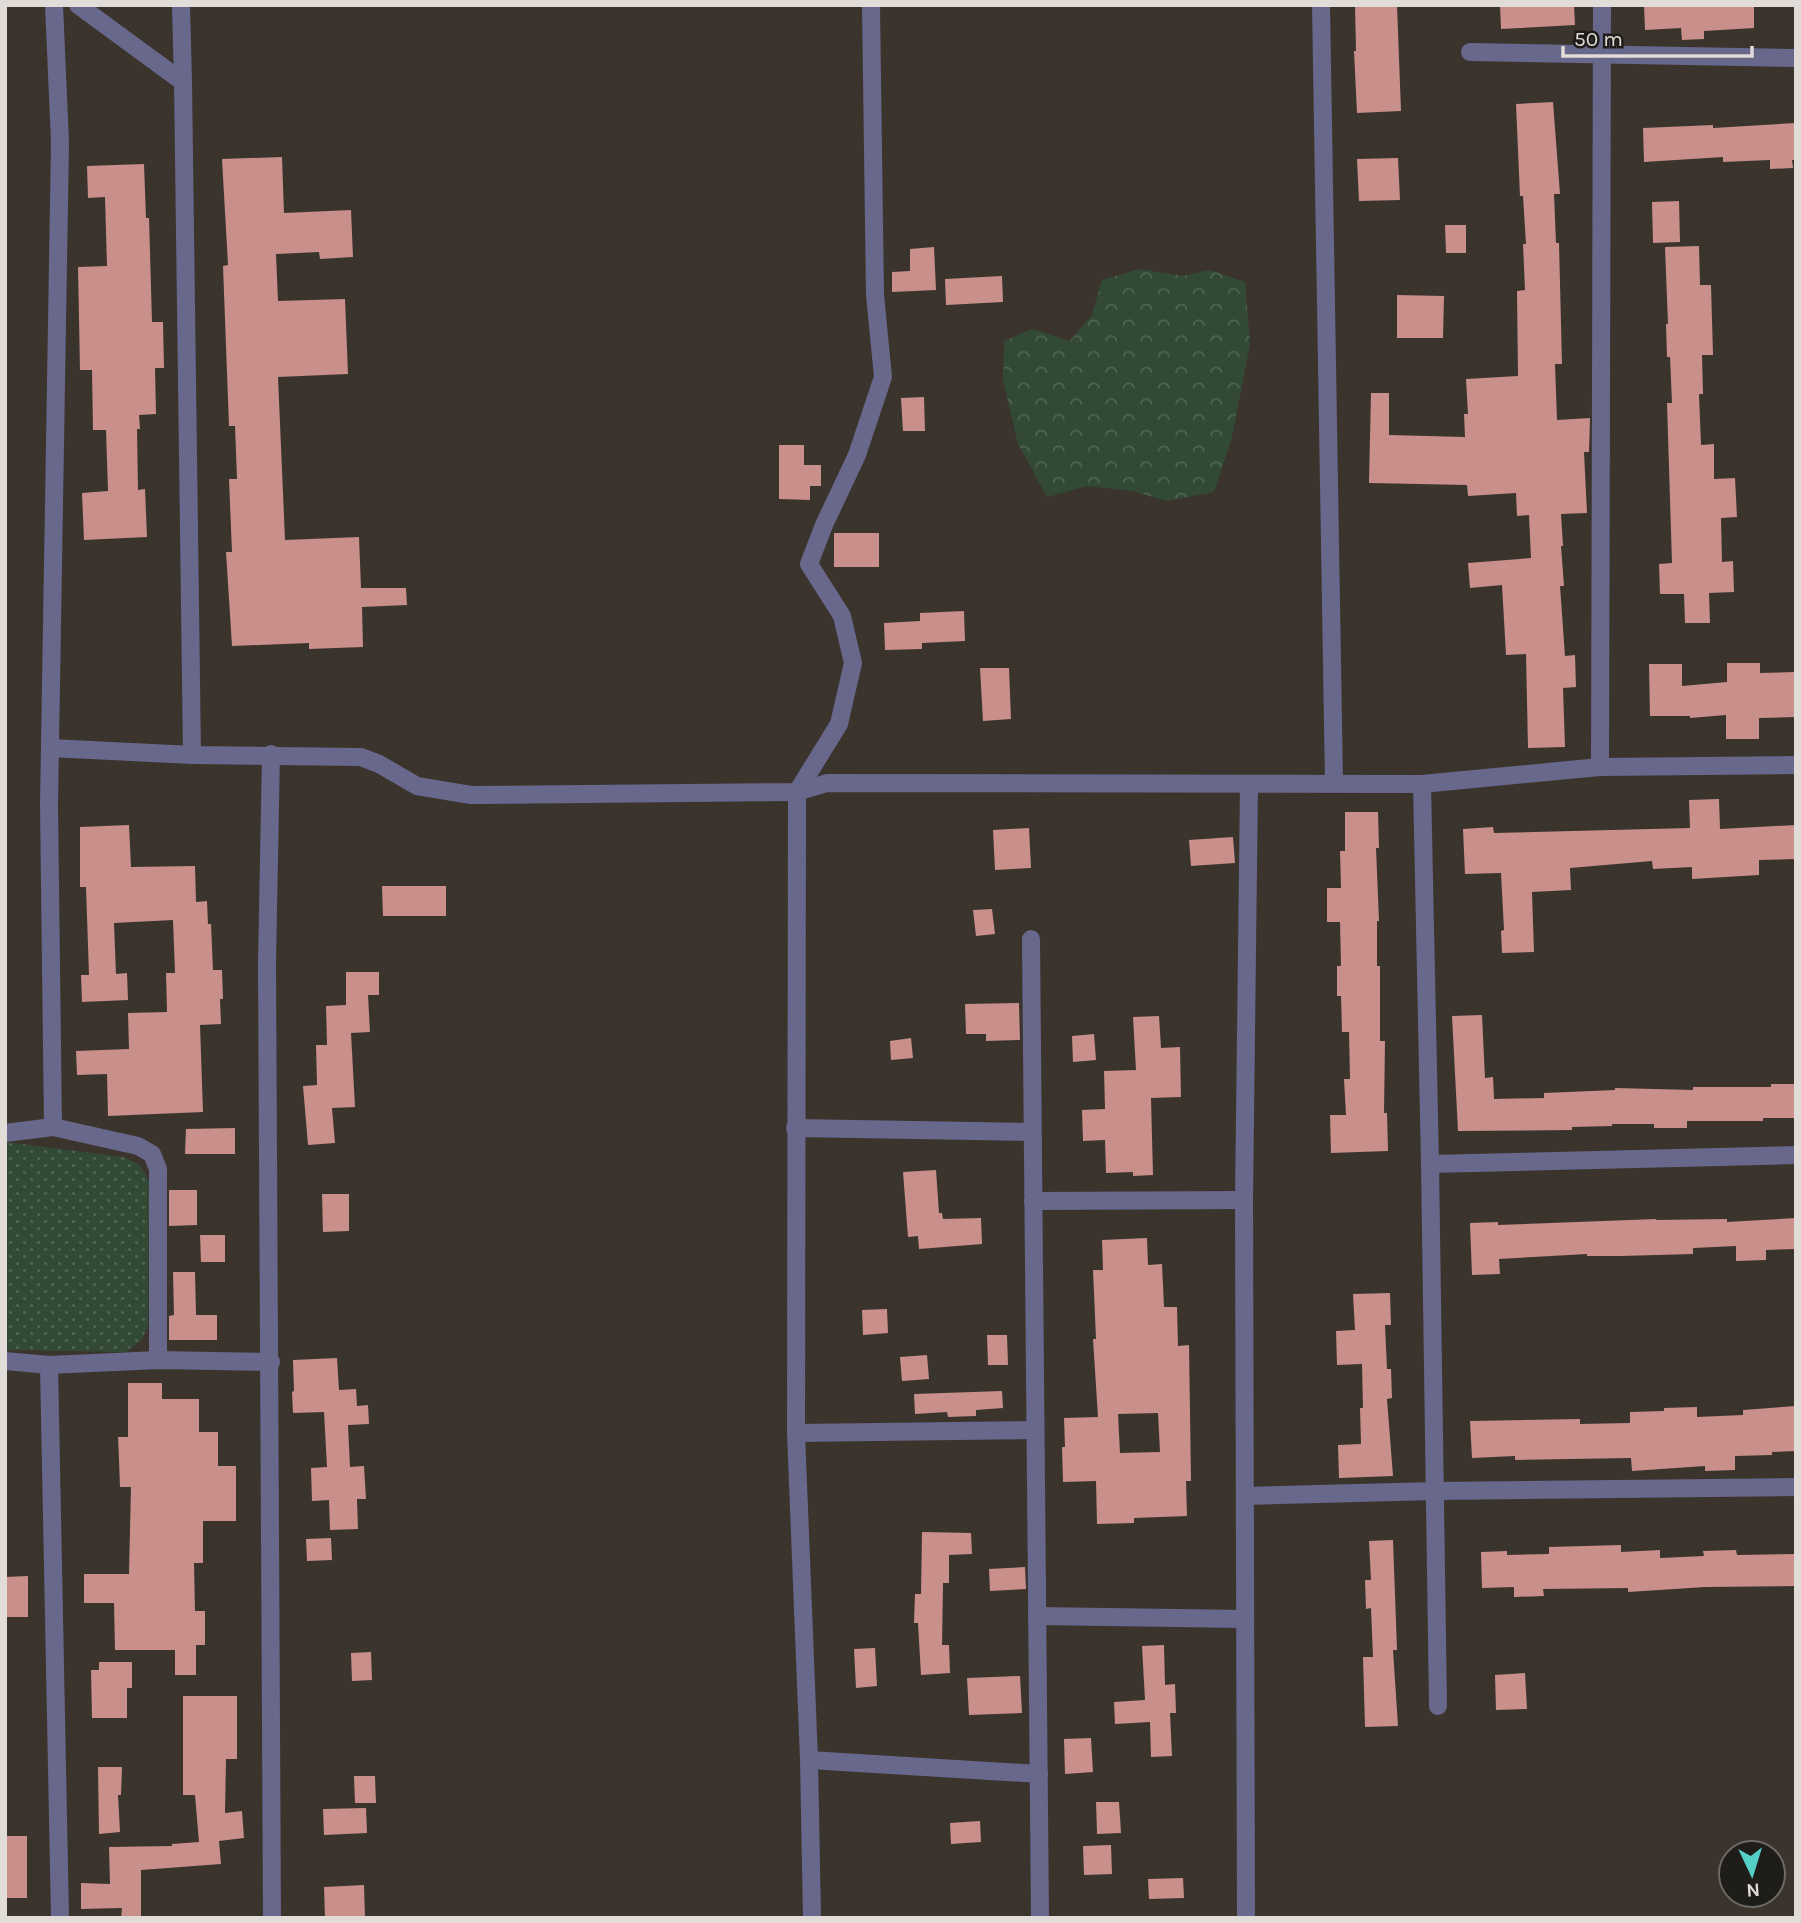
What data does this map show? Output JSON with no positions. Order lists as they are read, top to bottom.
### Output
{
  "scale_bar": "50 m",
  "north": "bottom"
}
